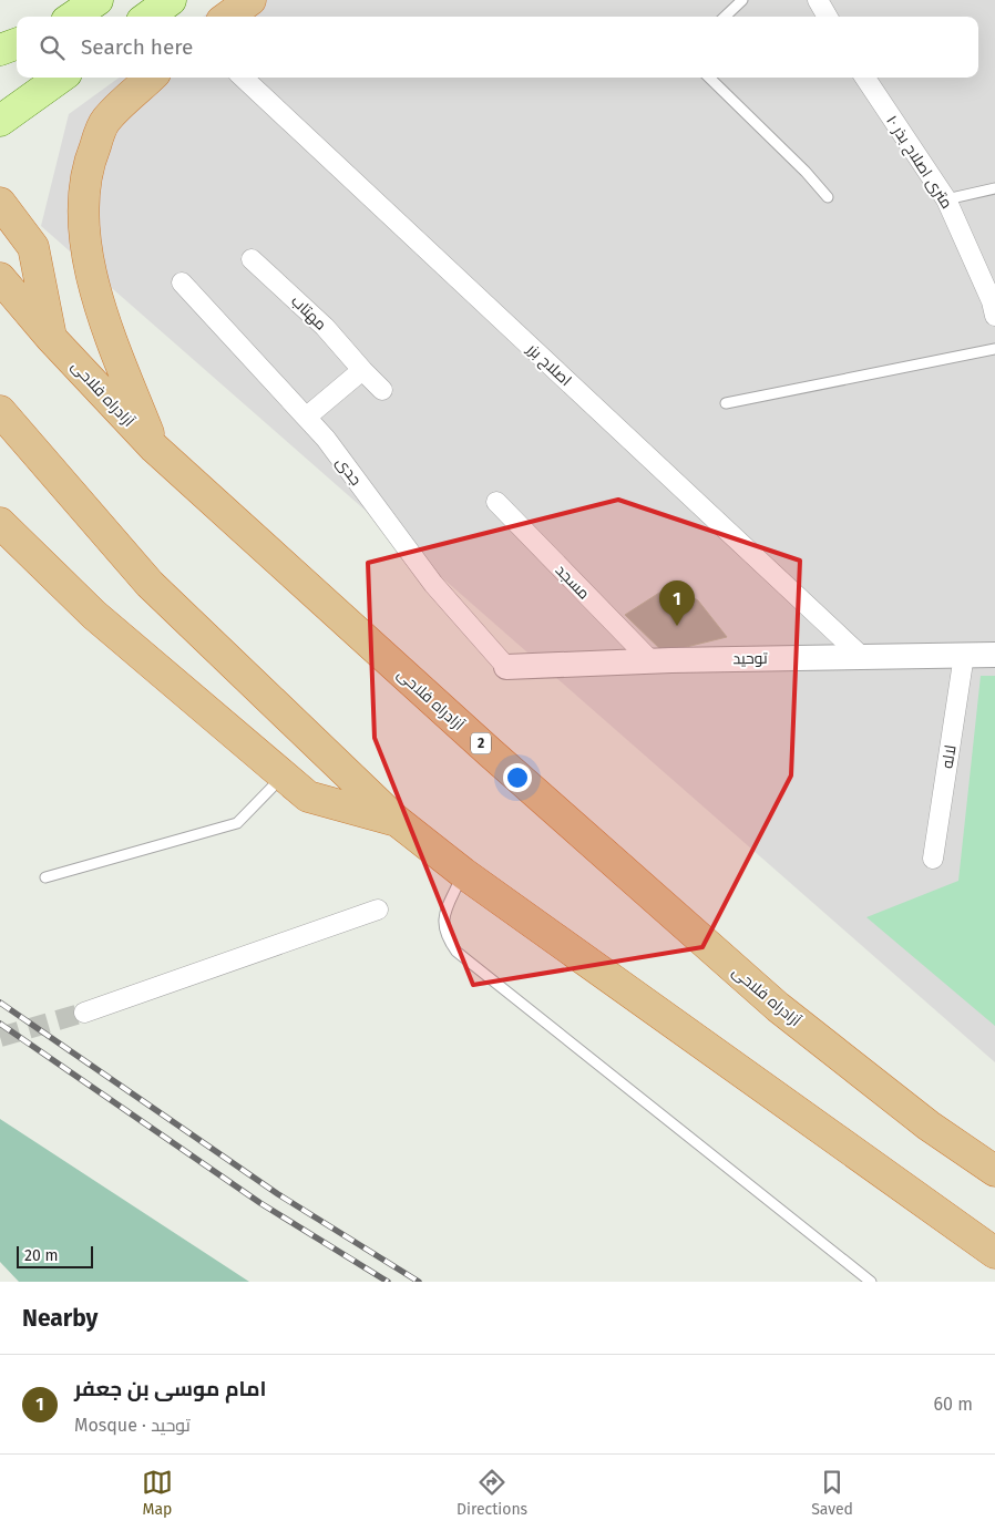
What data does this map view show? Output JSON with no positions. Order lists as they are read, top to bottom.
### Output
{
  "streets": {
    "highway": ["آزادراه فلاحی", "2"],
    "street": [
      "۱۰ متری اصلاح بذر",
      "مهتاب",
      "اصلاح بزر",
      "جدی",
      "مسجد",
      "توحید",
      "لاله"
    ]
  },
  "crossings": [
    ["اصلاح بزر", "توحید"],
    ["جدی", "توحید"],
    ["مسجد", "توحید"],
    ["توحید", "لاله"]
  ],
  "scale_bar": "20 m",
  "page": {
    "search": "Search here",
    "pins": "1",
    "scale": "20 m",
    "heading": "Nearby",
    "list": [
      {
        "mark": "1",
        "name": "امام موسی بن جعفر",
        "note": "Mosque · توحید",
        "value": "60 m"
      }
    ],
    "nav": ["Map", "Directions", "Saved"]
  }
}
